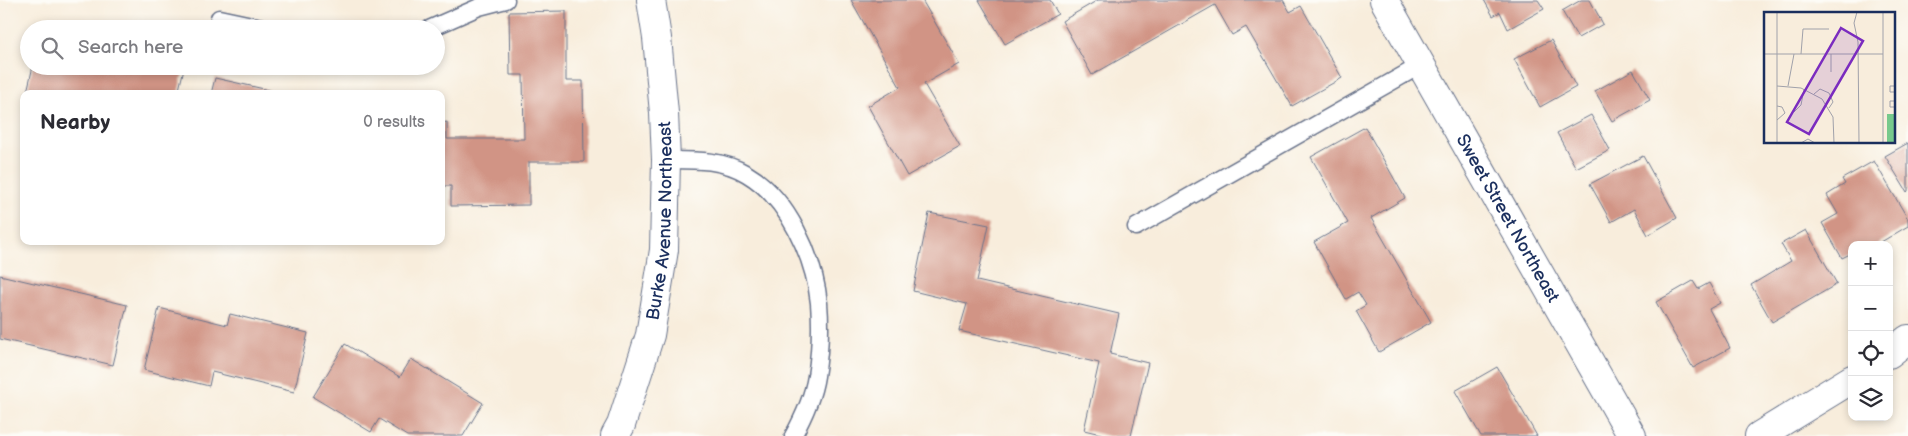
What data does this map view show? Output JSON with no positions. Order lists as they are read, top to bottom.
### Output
{
  "streets": {
    "street": ["Sweet Street Northeast", "Burke Avenue Northeast"]
  },
  "page": {
    "search": "Search here",
    "heading": ["Nearby", "0 results"],
    "map_buttons": ["+", "−"]
  }
}
